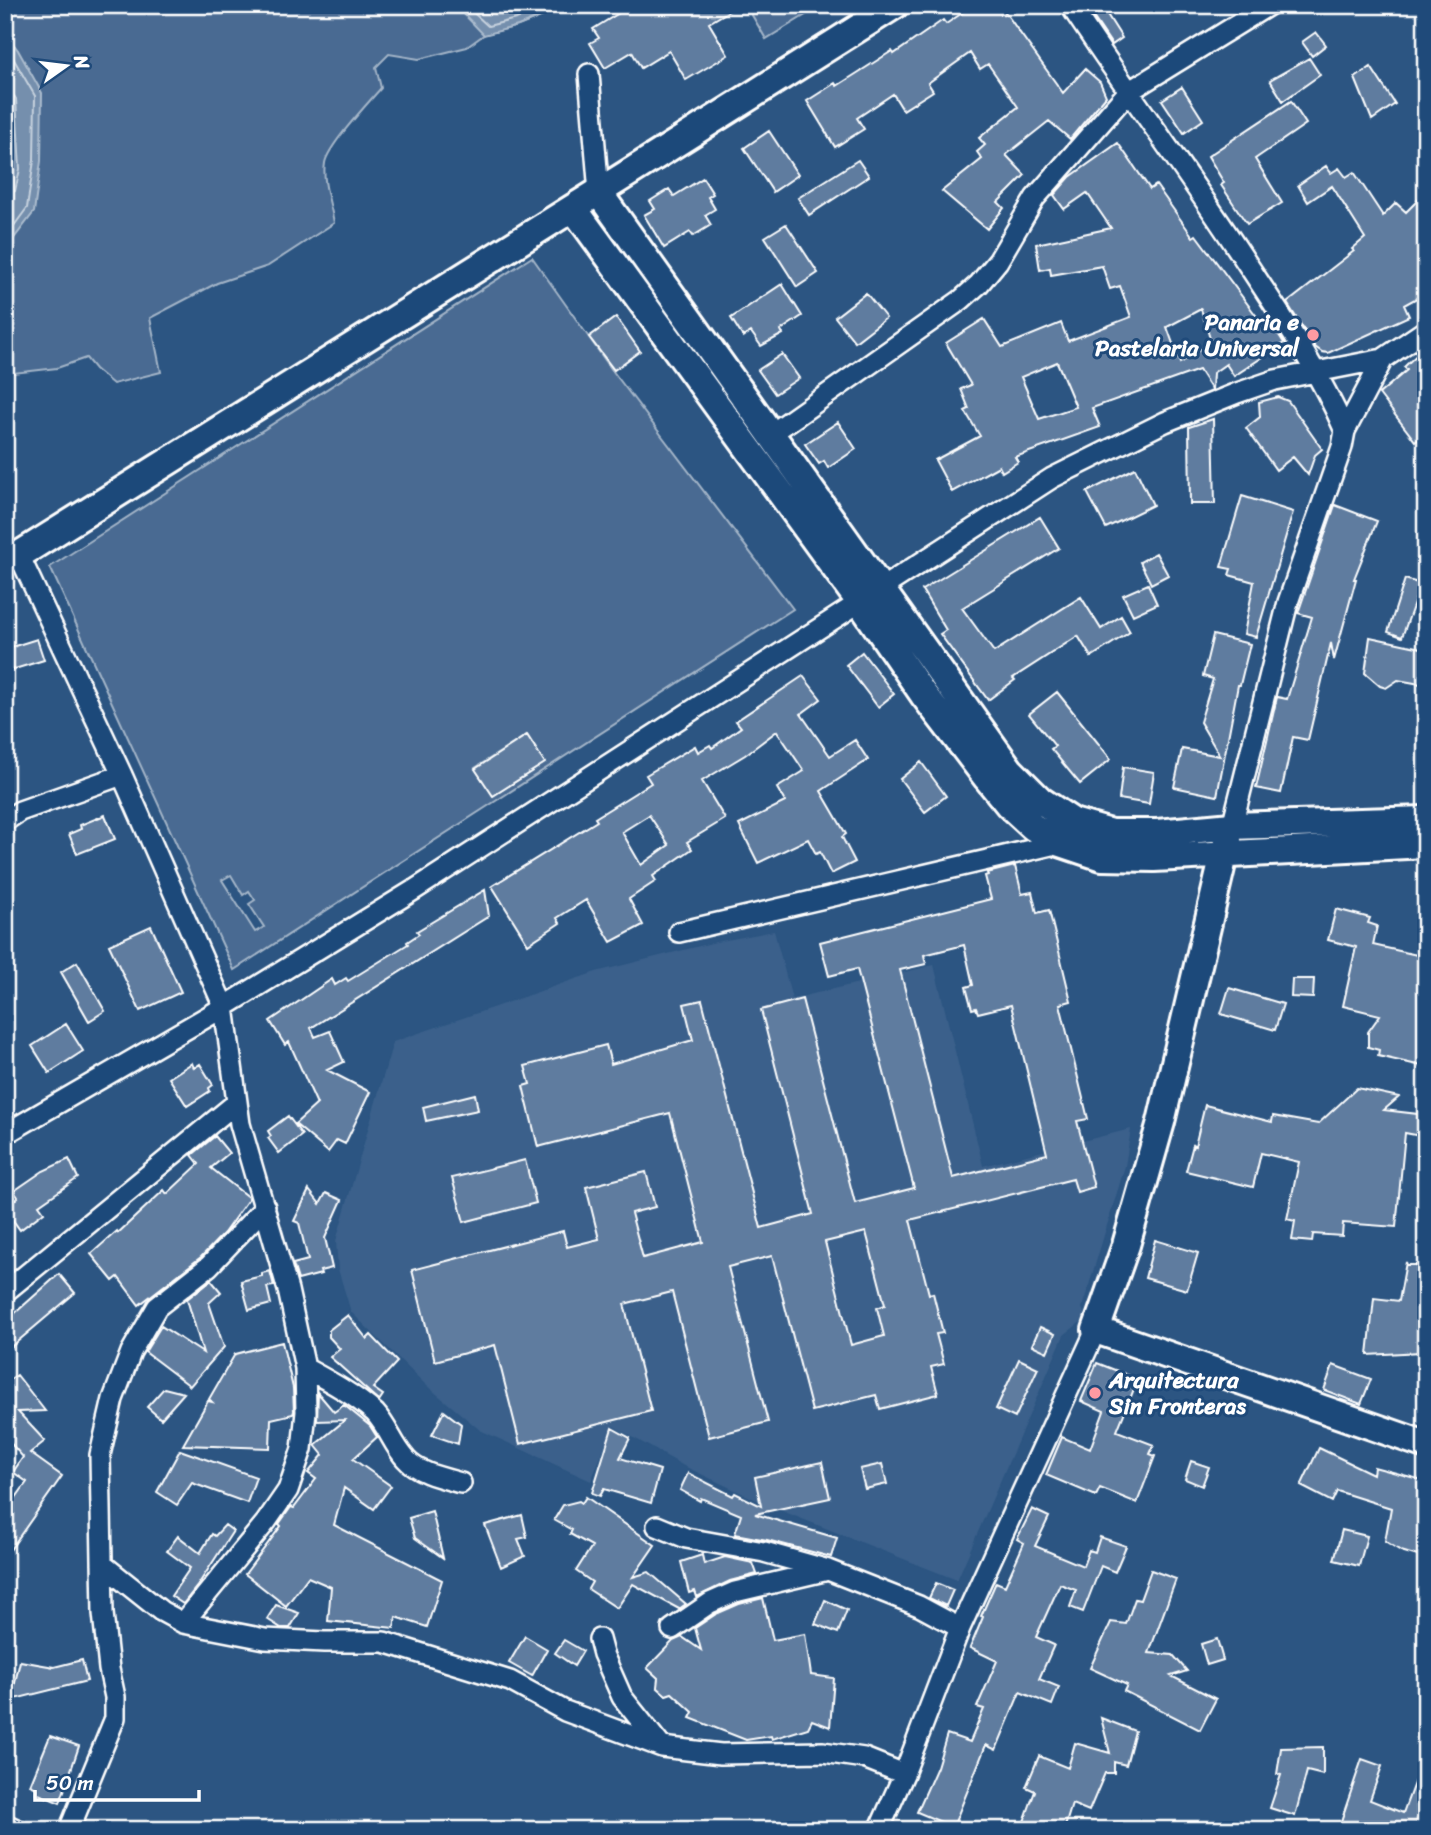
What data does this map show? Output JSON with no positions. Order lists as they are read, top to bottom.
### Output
{
  "places": ["Panaria e Pastelaria Universal", "Arquitectura Sin Fronteras"],
  "scale_bar": "50 m",
  "north": "right"
}
